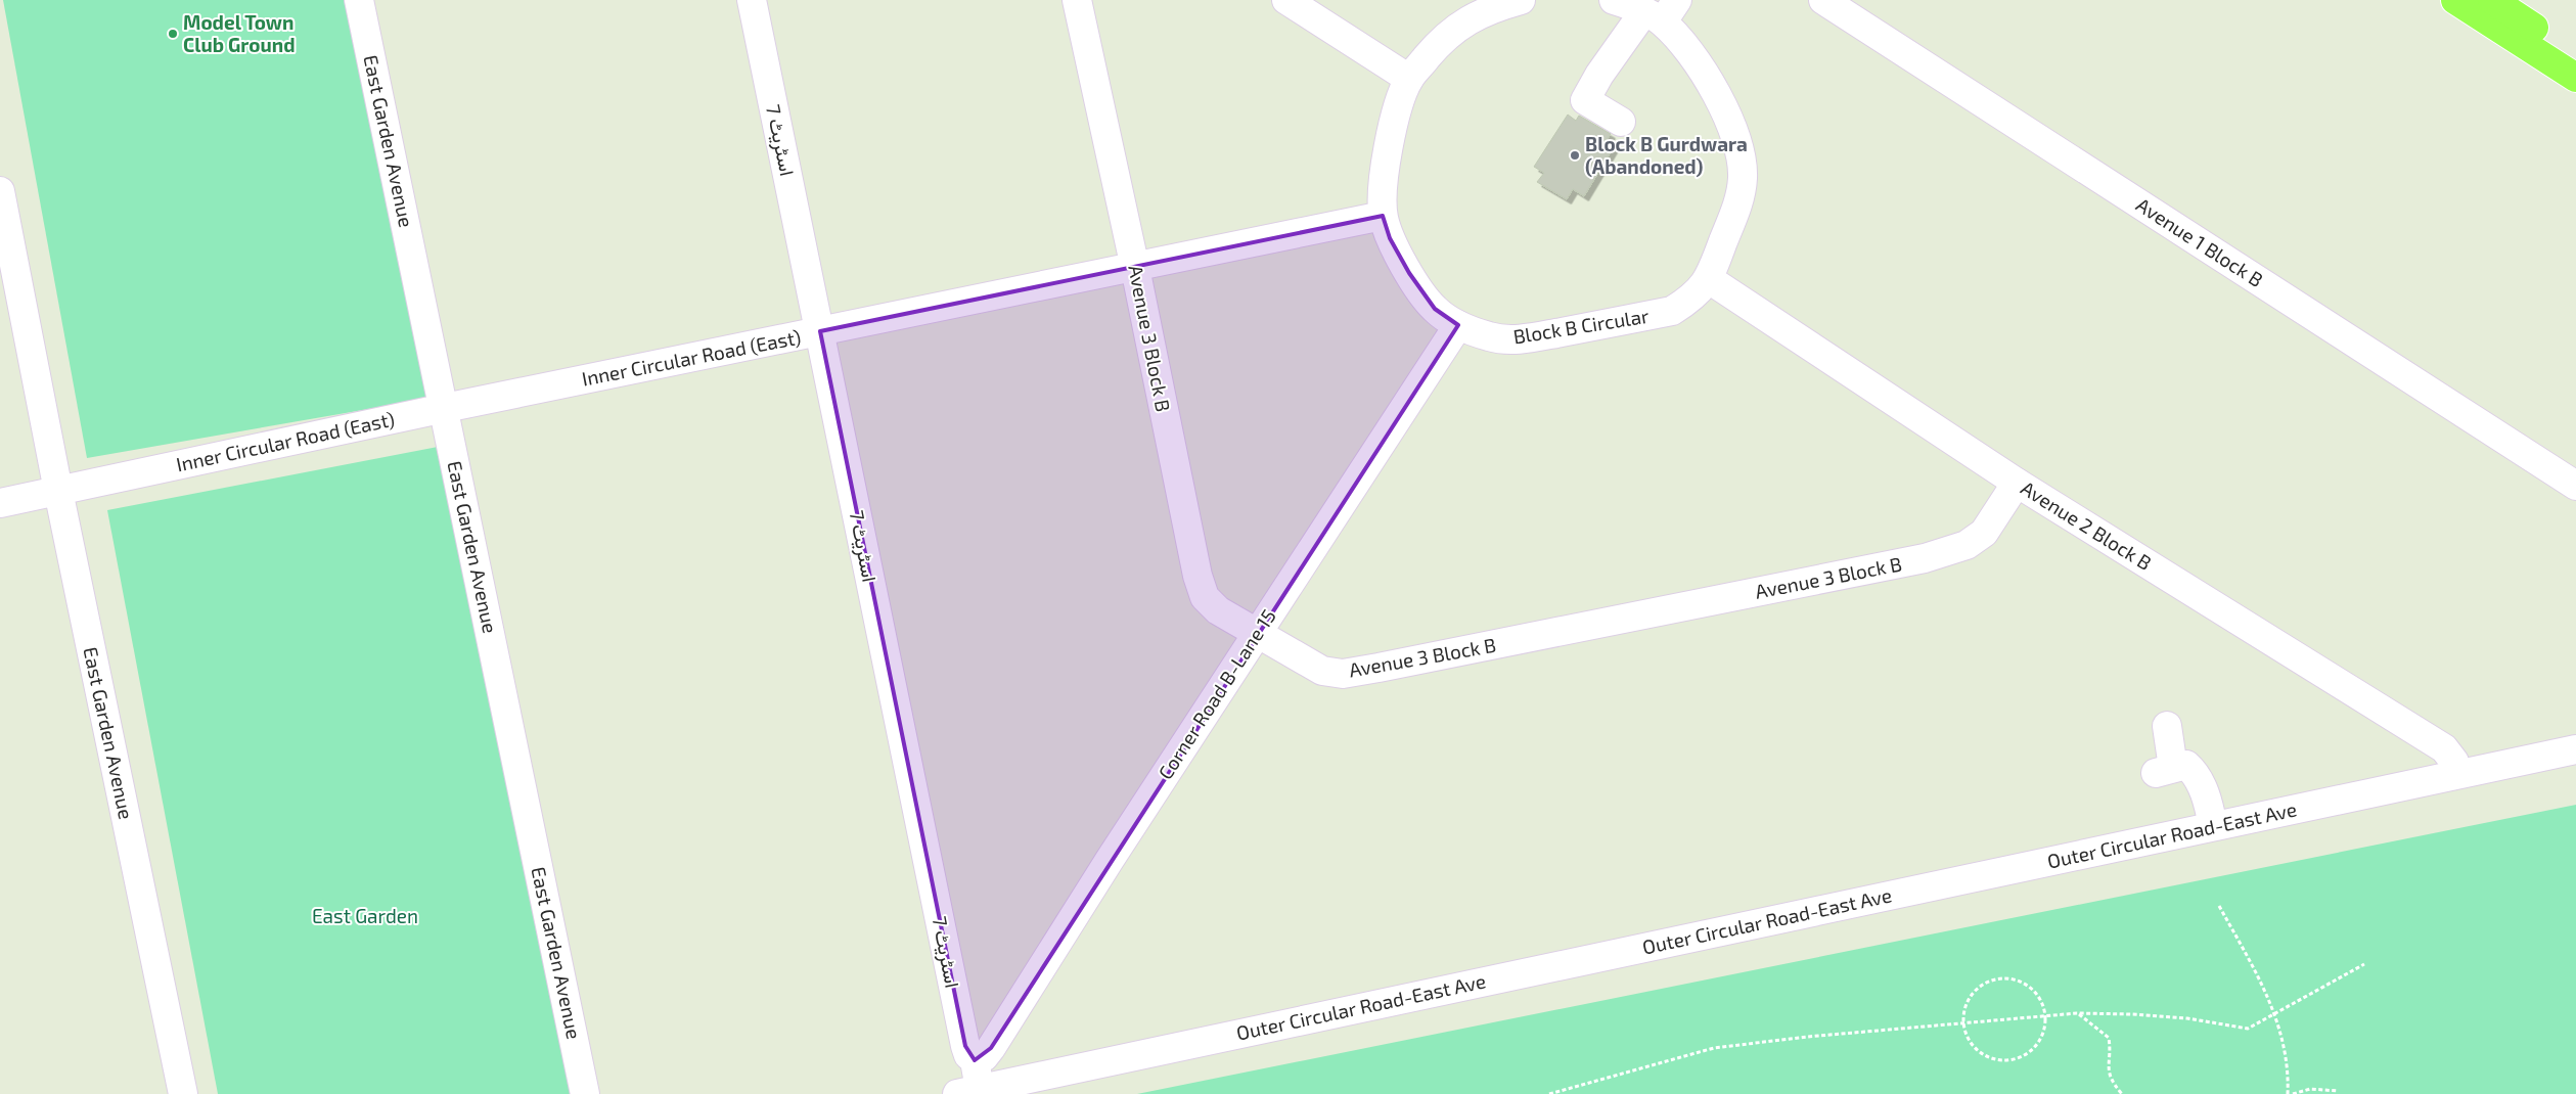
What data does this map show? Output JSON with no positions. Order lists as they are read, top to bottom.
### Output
{
  "streets": {
    "street": [
      "اسٹریٹ 7",
      "East Garden Avenue",
      "Avenue 1 Block B",
      "Block B Circular",
      "Avenue 3 Block B",
      "Inner Circular Road (East)",
      "Avenue 2 Block B",
      "Corner Road B-Lane 15",
      "Outer Circular Road-East Ave"
    ]
  },
  "crossings": [
    ["اسٹریٹ 7", "Inner Circular Road (East)"],
    ["اسٹریٹ 7", "Corner Road B-Lane 15"],
    ["اسٹریٹ 7", "Outer Circular Road-East Ave"],
    ["East Garden Avenue", "Inner Circular Road (East)"],
    ["Block B Circular", "Inner Circular Road (East)"],
    ["Block B Circular", "Avenue 2 Block B"],
    ["Block B Circular", "Corner Road B-Lane 15"],
    ["Avenue 3 Block B", "Inner Circular Road (East)"],
    ["Avenue 3 Block B", "Avenue 2 Block B"],
    ["Avenue 3 Block B", "Corner Road B-Lane 15"],
    ["Avenue 2 Block B", "Outer Circular Road-East Ave"]
  ],
  "parks": ["East Garden"],
  "places": ["Model Town Club Ground", "Block B Gurdwara (Abandoned)"]
}
